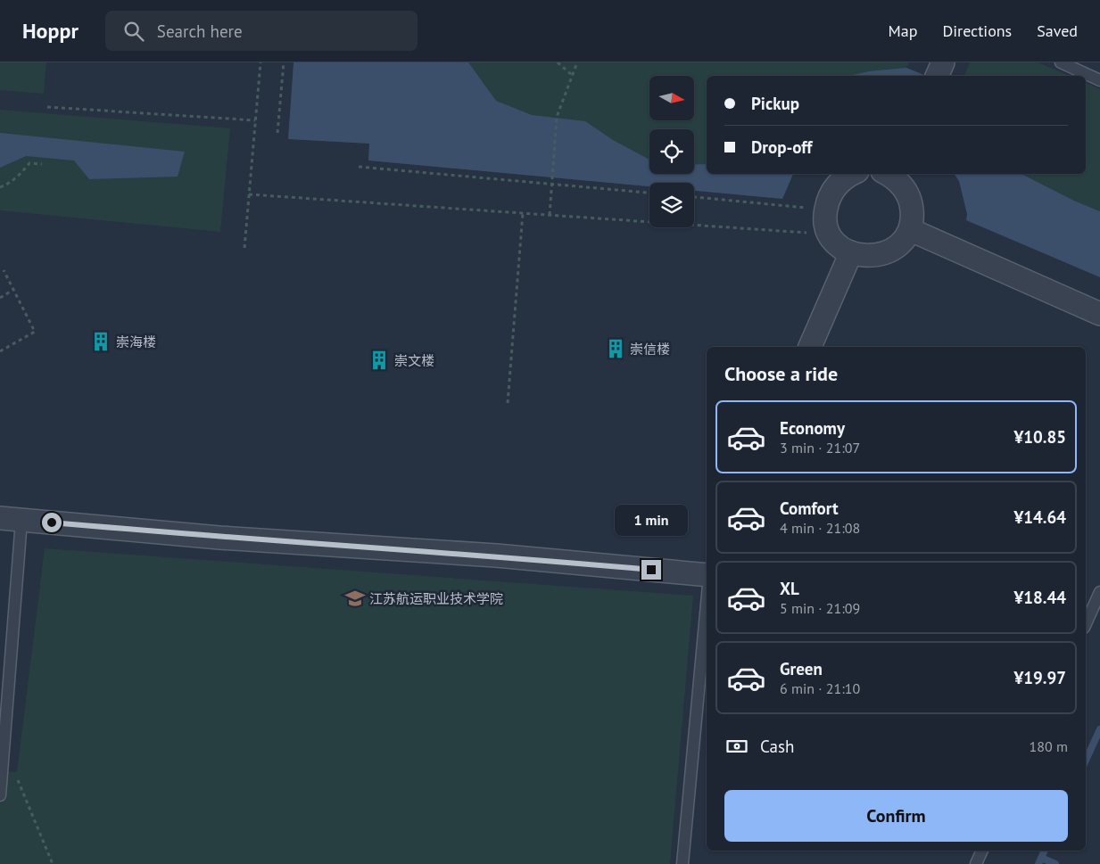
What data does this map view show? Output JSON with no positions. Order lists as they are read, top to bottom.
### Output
{
  "places": {
    "building": ["崇海楼", "崇信楼", "崇文楼"],
    "school or university": ["江苏航运职业技术学院"]
  },
  "north": "right",
  "page": {
    "header": "Hoppr",
    "search": "Search here",
    "nav": ["Map", "Directions", "Saved"],
    "banner": ["Pickup", "Drop-off"],
    "heading": "Choose a ride",
    "list": [
      {
        "name": "Economy",
        "note": "3 min · 21:07",
        "value": "¥10.85"
      },
      {
        "name": "Comfort",
        "note": "4 min · 21:08",
        "value": "¥14.64"
      },
      {
        "name": "XL",
        "note": "5 min · 21:09",
        "value": "¥18.44"
      },
      {
        "name": "Green",
        "note": "6 min · 21:10",
        "value": "¥19.97"
      }
    ],
    "bubble": "1 min",
    "pay": ["Cash", "180 m"],
    "buttons": "Confirm"
  }
}
